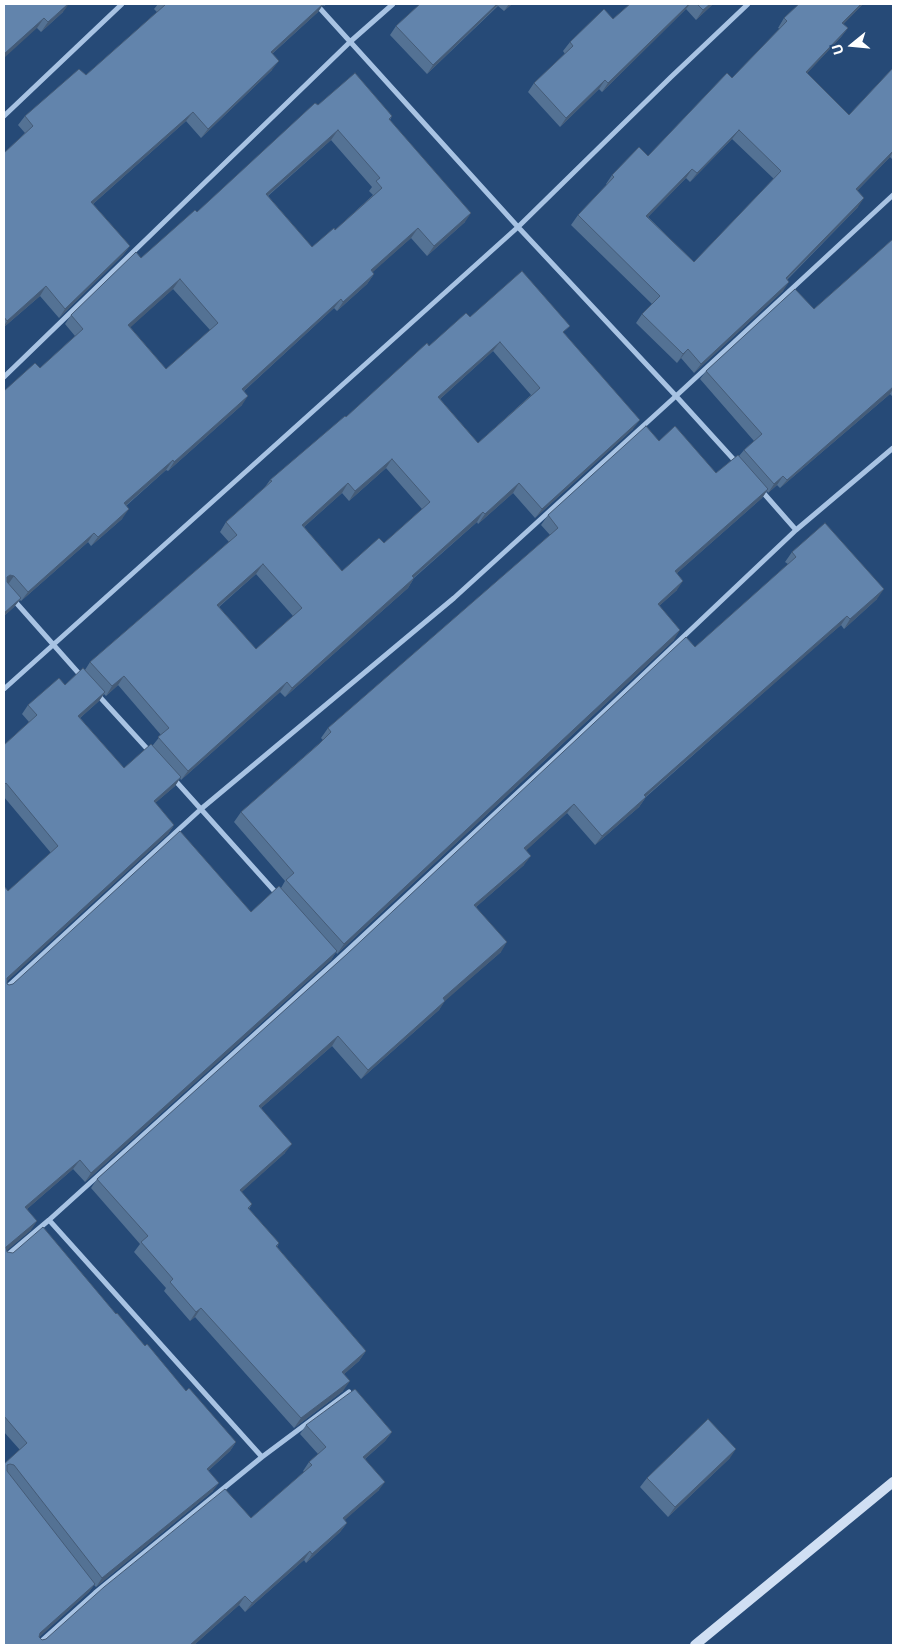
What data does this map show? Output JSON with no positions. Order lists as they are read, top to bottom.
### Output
{
  "north": "left"
}
